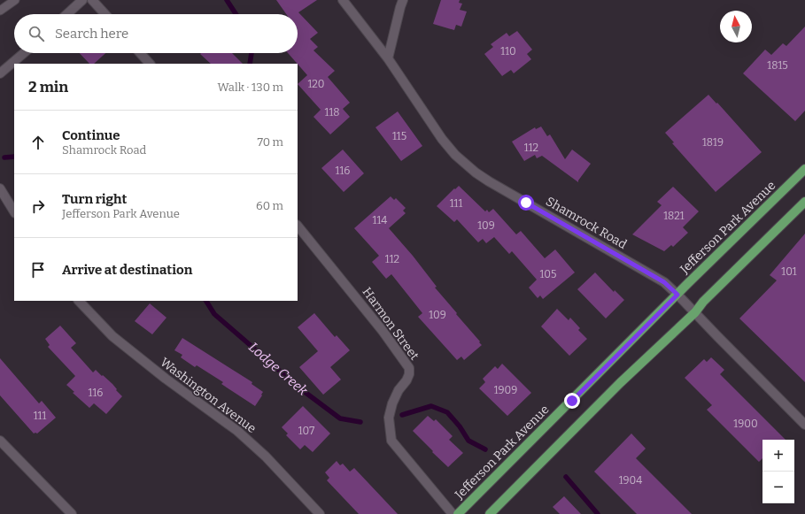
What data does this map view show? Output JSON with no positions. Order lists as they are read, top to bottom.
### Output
{
  "streets": {
    "main road": ["Jefferson Park Avenue"],
    "street": ["Shamrock Road", "Harmon Street", "Washington Avenue"]
  },
  "crossings": [
    ["Shamrock Road", "Jefferson Park Avenue"]
  ],
  "water": ["Lodge Creek"],
  "house_numbers": [
    "110",
    "1815",
    "120",
    "118",
    "115",
    "1819",
    "112",
    "116",
    "111",
    "1821",
    "114",
    "109",
    "112",
    "101",
    "105",
    "109",
    "1909",
    "116",
    "111",
    "1900",
    "107",
    "1904"
  ],
  "north": "top",
  "page": {
    "search": "Search here",
    "heading": ["2 min", "Walk · 130 m"],
    "list": [
      ["Continue", "Shamrock Road", "70 m"],
      ["Turn right", "Jefferson Park Avenue", "60 m"],
      "Arrive at destination"
    ],
    "map_buttons": ["+", "−"]
  }
}
